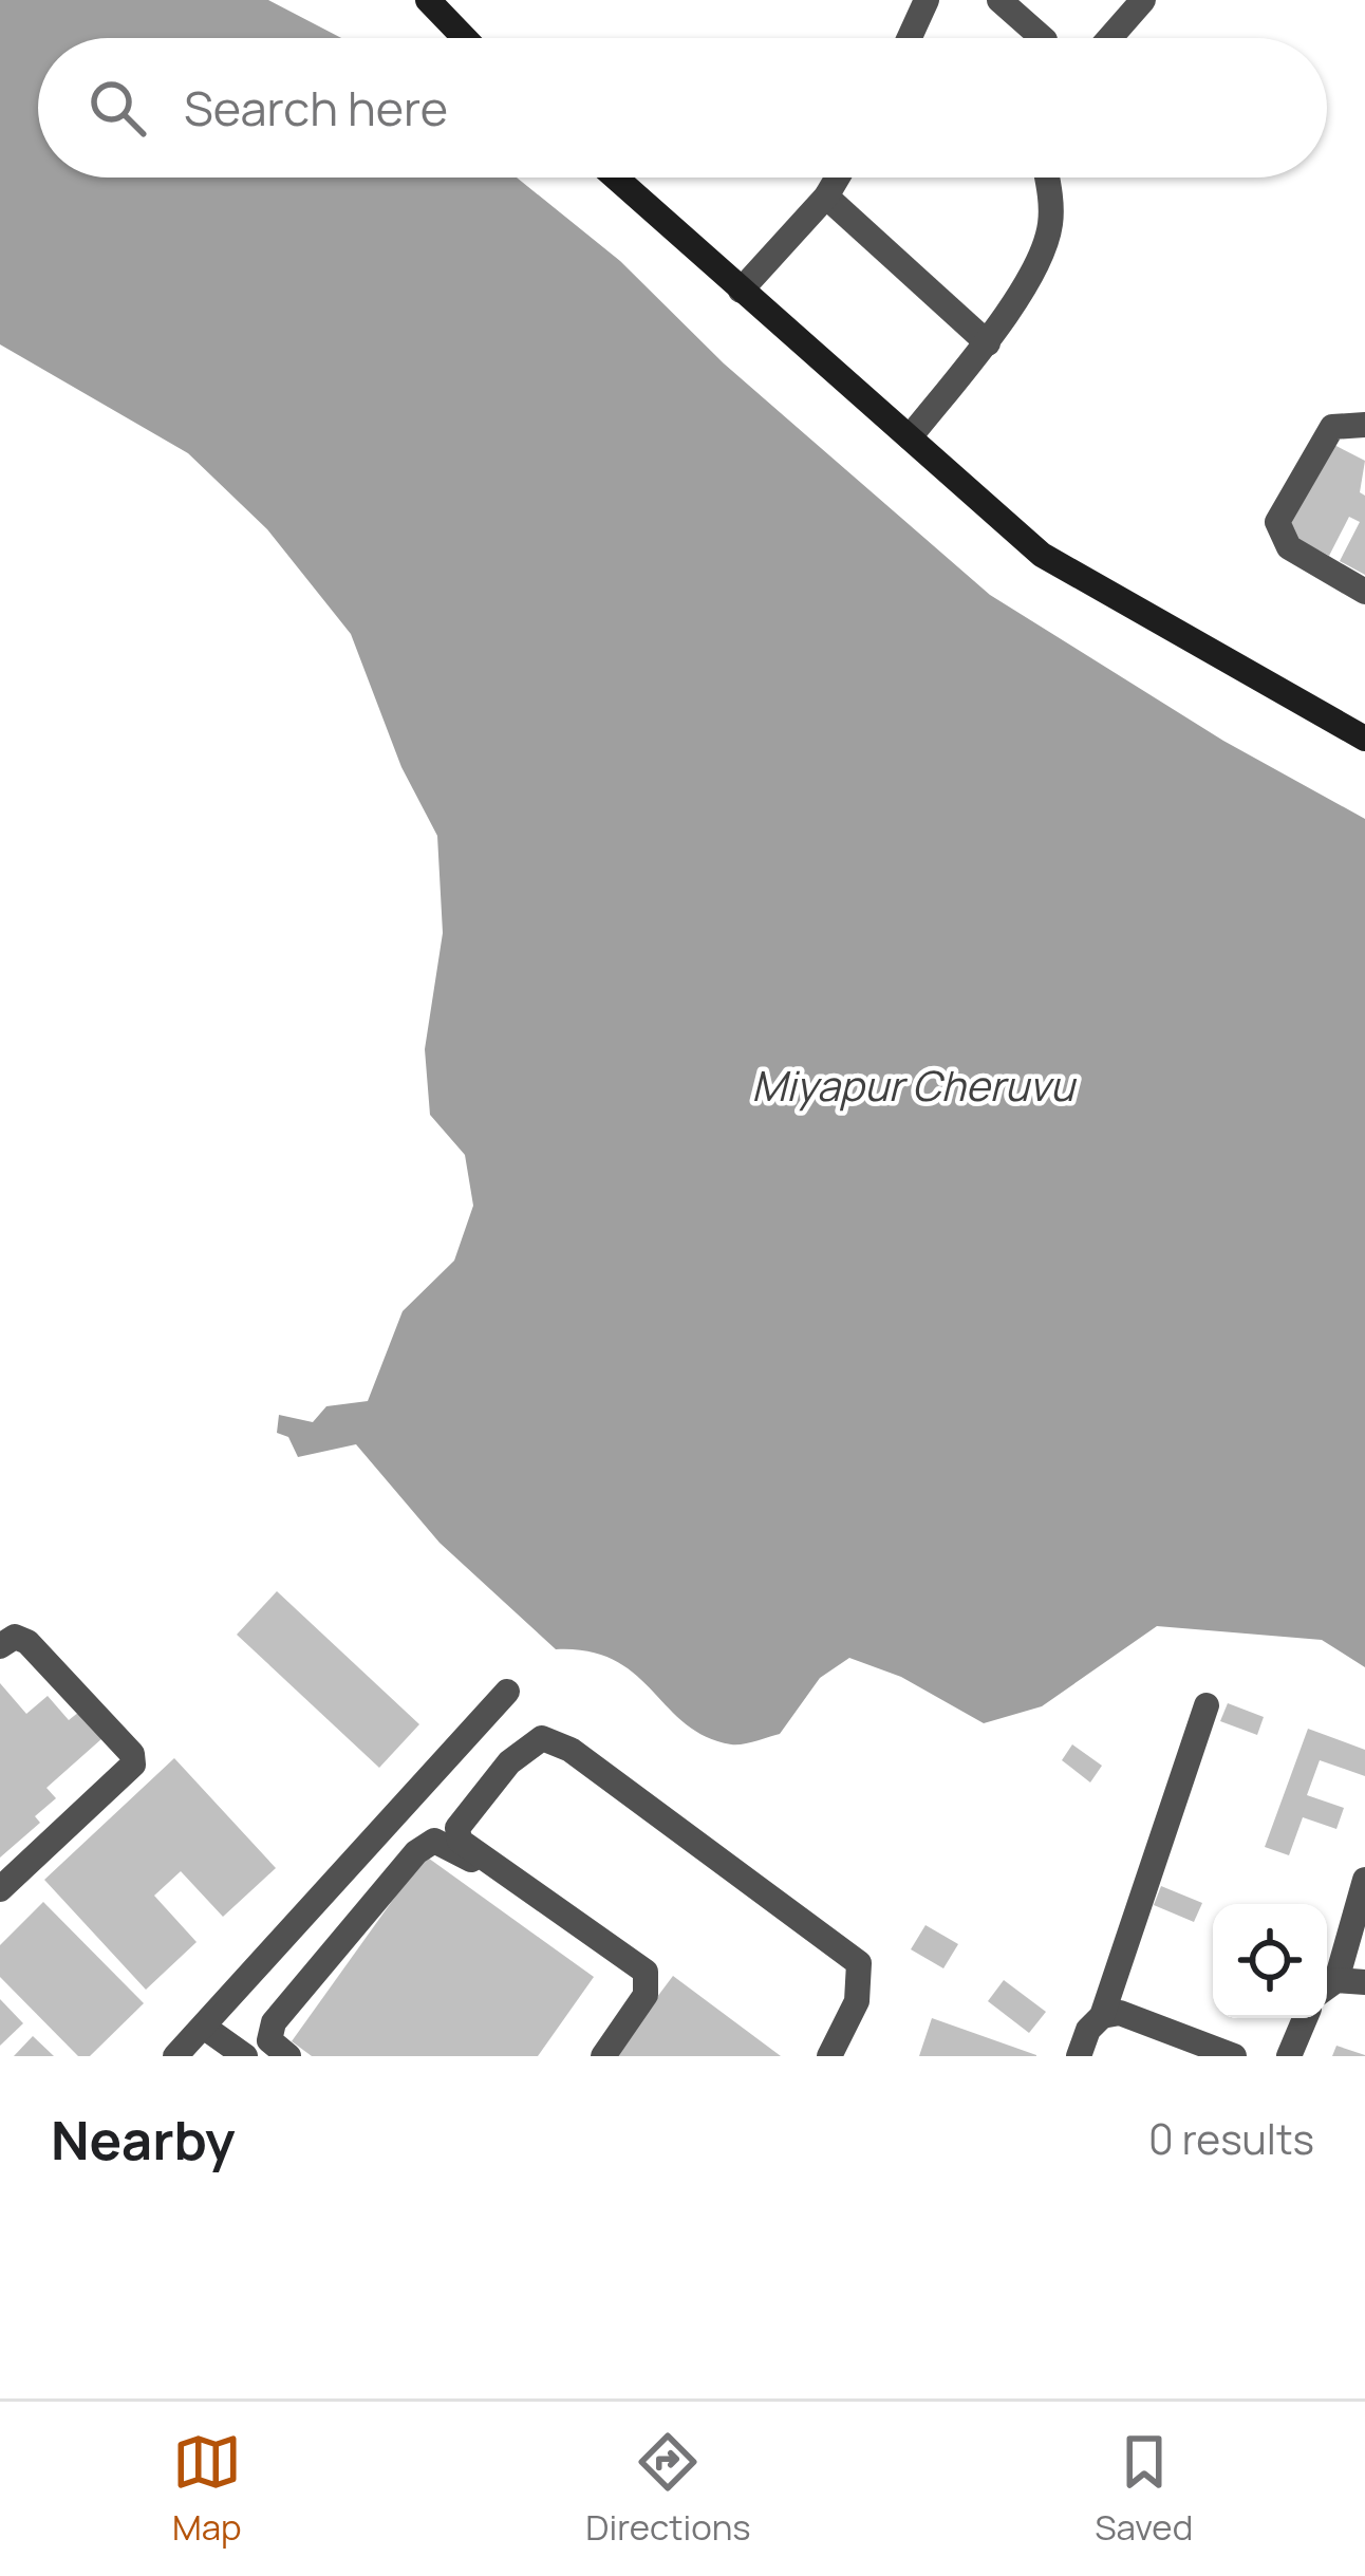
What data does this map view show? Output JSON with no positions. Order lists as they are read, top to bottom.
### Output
{
  "water": ["Miyapur Cheruvu"],
  "page": {
    "search": "Search here",
    "heading": ["Nearby", "0 results"],
    "nav": ["Map", "Directions", "Saved"]
  }
}
